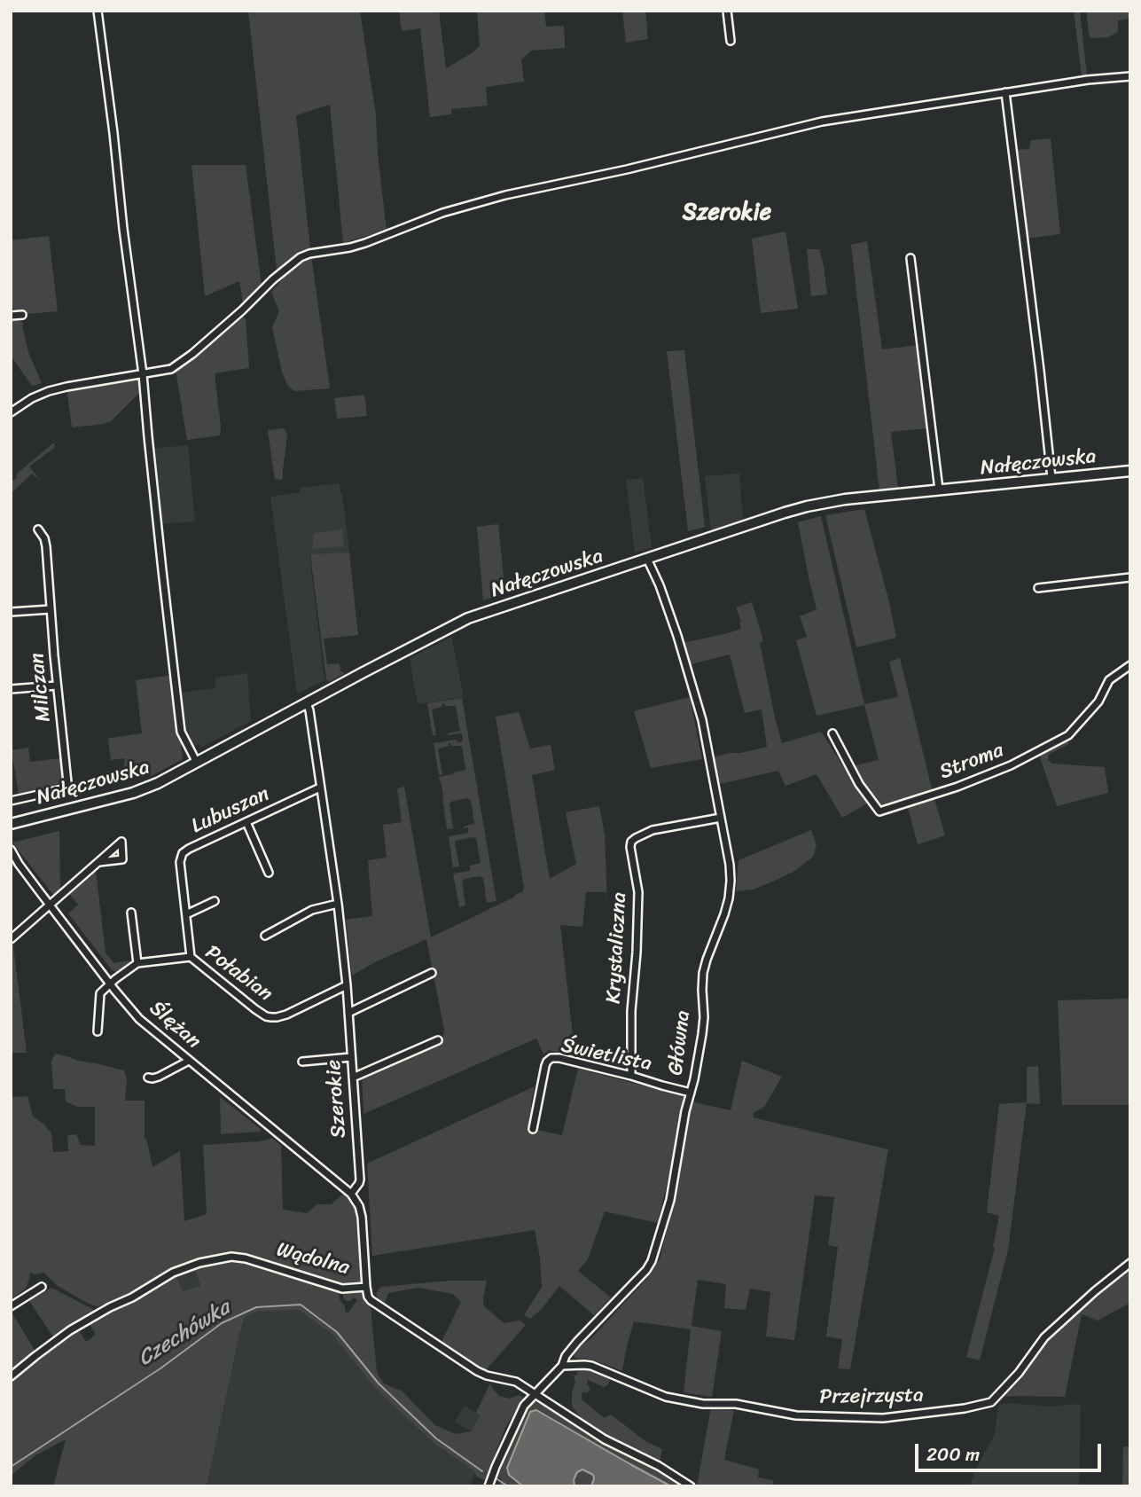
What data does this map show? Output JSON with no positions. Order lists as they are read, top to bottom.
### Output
{
  "streets": {
    "main road": ["Nałęczowska"],
    "street": [
      "Milczan",
      "Stroma",
      "Lubuszan",
      "Krystaliczna",
      "Połabian",
      "Ślężan",
      "Główna",
      "Świetlista",
      "Szerokie",
      "Wądolna",
      "Przejrzysta"
    ]
  },
  "crossings": [
    ["Nałęczowska", "Główna"],
    ["Nałęczowska", "Szerokie"],
    ["Lubuszan", "Połabian"],
    ["Lubuszan", "Szerokie"],
    ["Krystaliczna", "Główna"],
    ["Krystaliczna", "Świetlista"],
    ["Połabian", "Ślężan"],
    ["Połabian", "Szerokie"],
    ["Ślężan", "Szerokie"],
    ["Główna", "Świetlista"],
    ["Główna", "Wądolna"],
    ["Główna", "Przejrzysta"]
  ],
  "districts": ["Szerokie"],
  "water": ["Czechówka"],
  "scale_bar": "200 m"
}
